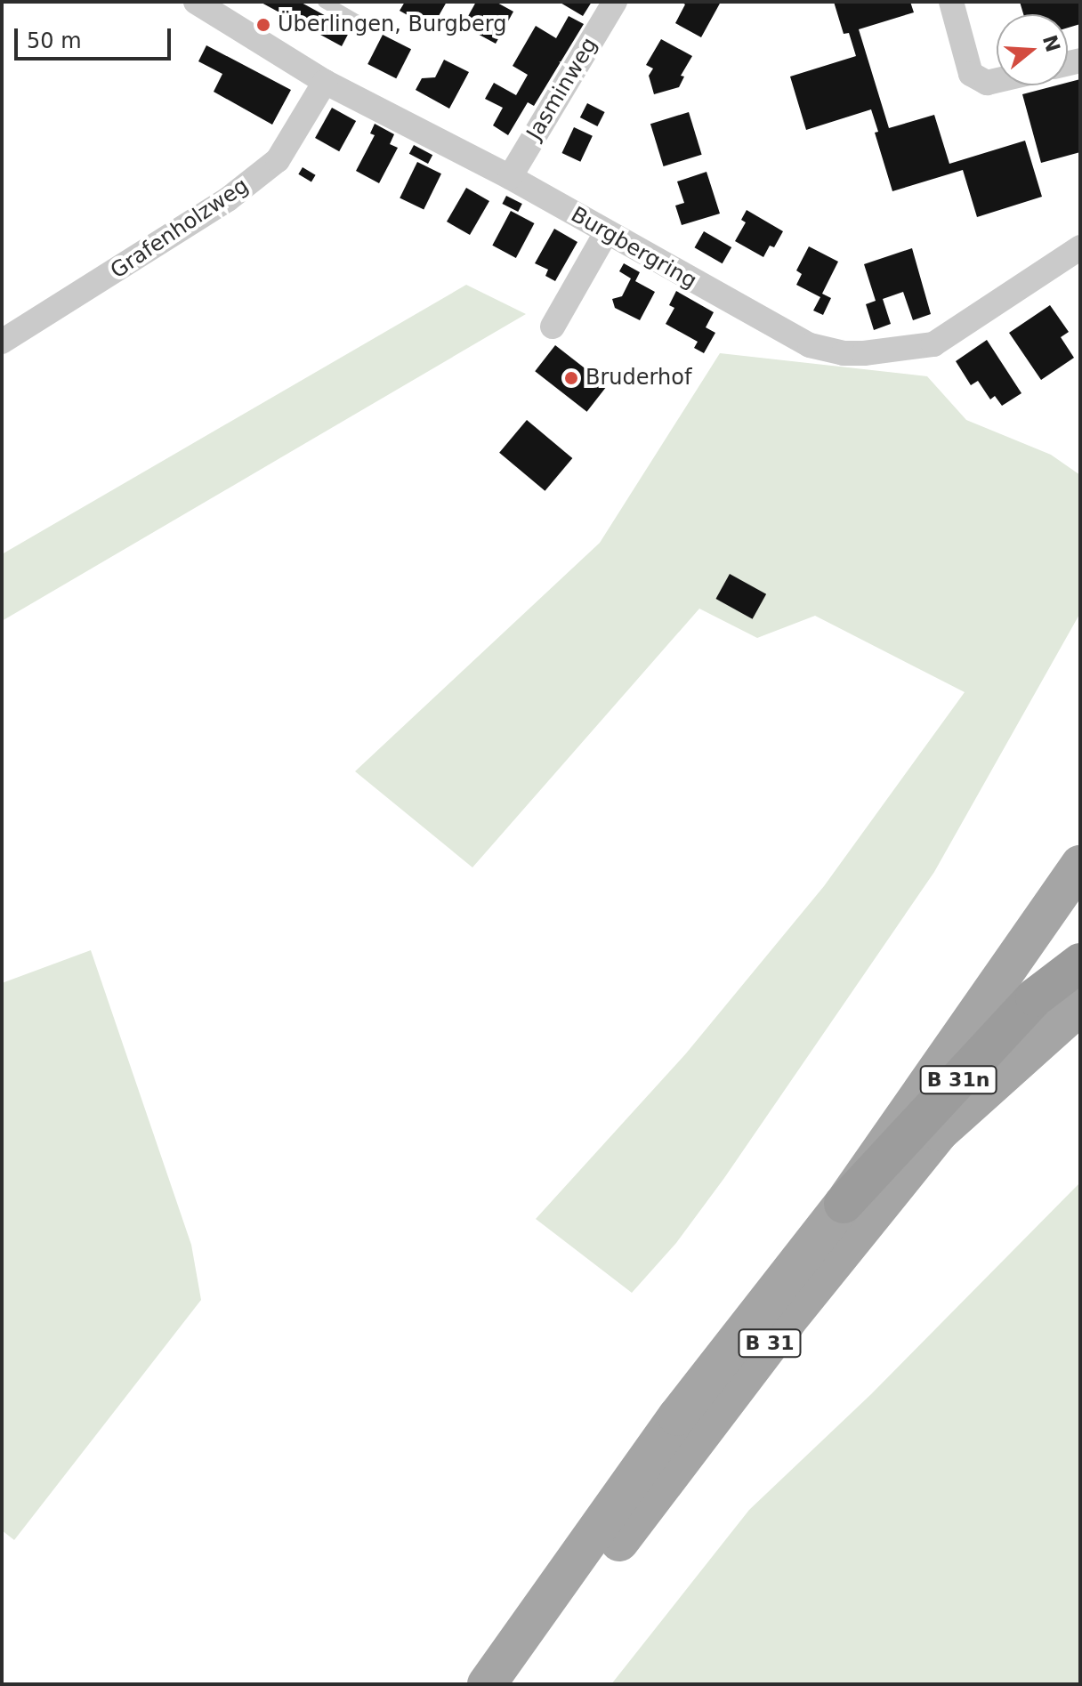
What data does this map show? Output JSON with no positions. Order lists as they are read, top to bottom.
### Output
{
  "streets": {
    "highway": ["B 31n"],
    "main road": ["B 31"],
    "street": ["Jasminweg", "Grafenholzweg", "Burgbergring"]
  },
  "crossings": [
    ["Jasminweg", "Burgbergring"],
    ["Grafenholzweg", "Burgbergring"],
    ["B 31n", "B 31"]
  ],
  "places": ["Überlingen, Burgberg", "Bruderhof"],
  "scale_bar": "50 m",
  "north": "right"
}
